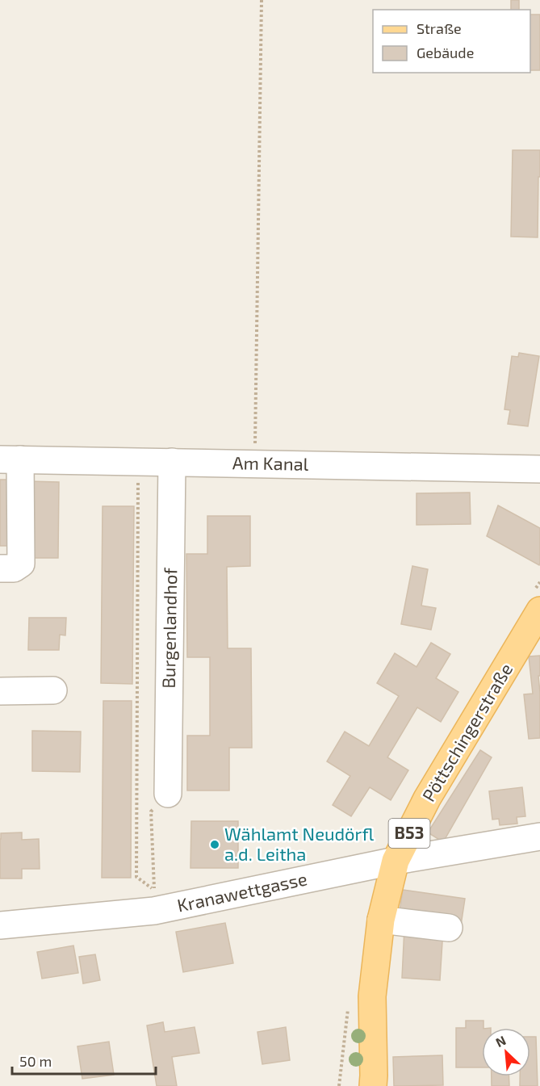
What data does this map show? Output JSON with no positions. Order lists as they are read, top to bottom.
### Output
{
  "streets": {
    "main road": ["Pöttschingerstraße", "B53"],
    "street": ["Am Kanal", "Burgenlandhof", "Kranawettgasse"]
  },
  "crossings": [
    ["Am Kanal", "Burgenlandhof"],
    ["Pöttschingerstraße", "Kranawettgasse"]
  ],
  "places": ["Wählamt Neudörfl a.d. Leitha"],
  "legend": ["Straße", "Gebäude"],
  "scale_bar": "50 m",
  "north": "top left"
}
